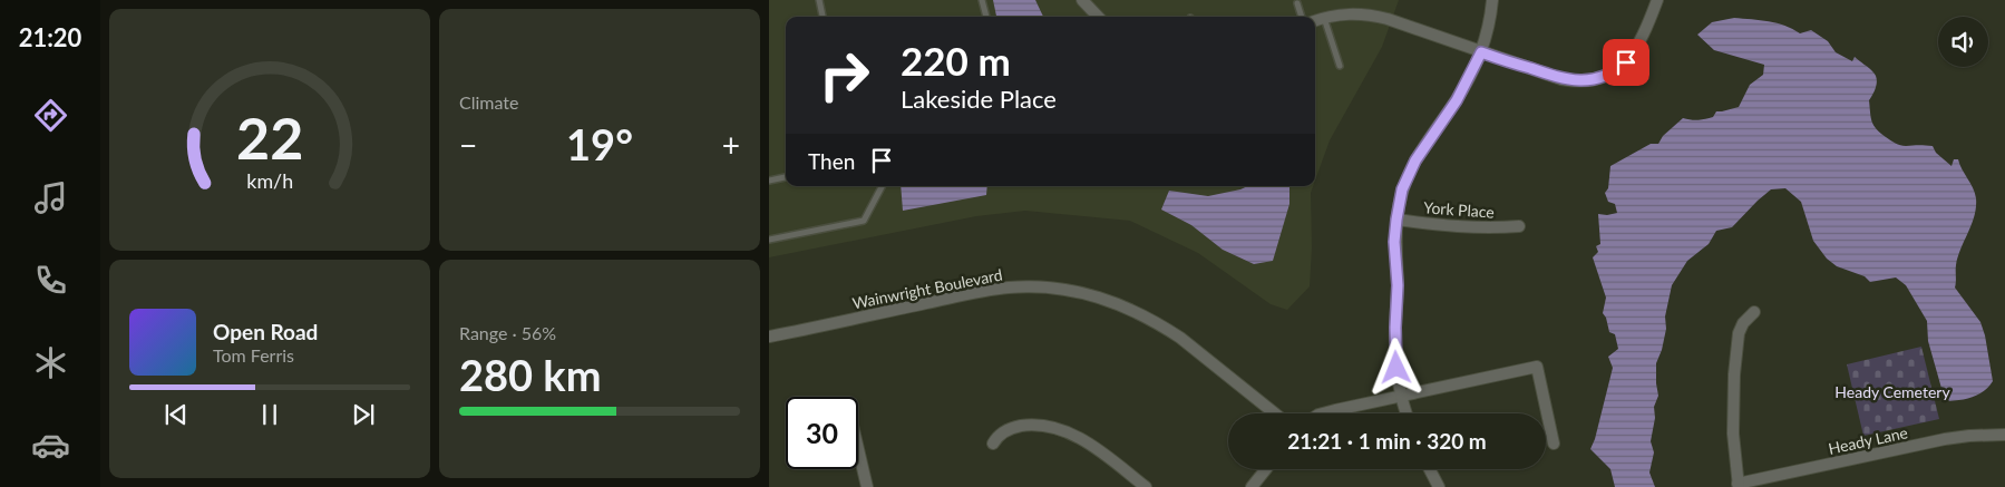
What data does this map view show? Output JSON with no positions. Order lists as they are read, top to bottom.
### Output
{
  "streets": {
    "street": ["York Place", "Wainwright Boulevard", "Heady Lane"]
  },
  "parks": ["Heady Cemetery"],
  "page": {
    "tabs": "21:20",
    "tile": [
      "Climate",
      ["Range · 56%", "280 km"]
    ],
    "turn": ["220 m", "Lakeside Place"],
    "heat": ["−", "19°", "+"],
    "then": "Then",
    "song": ["Open Road", "Tom Ferris"],
    "limit": "30",
    "trip": "21:21 · 1 min · 320 m",
    "gauge": ["22", "km/h"]
  }
}
